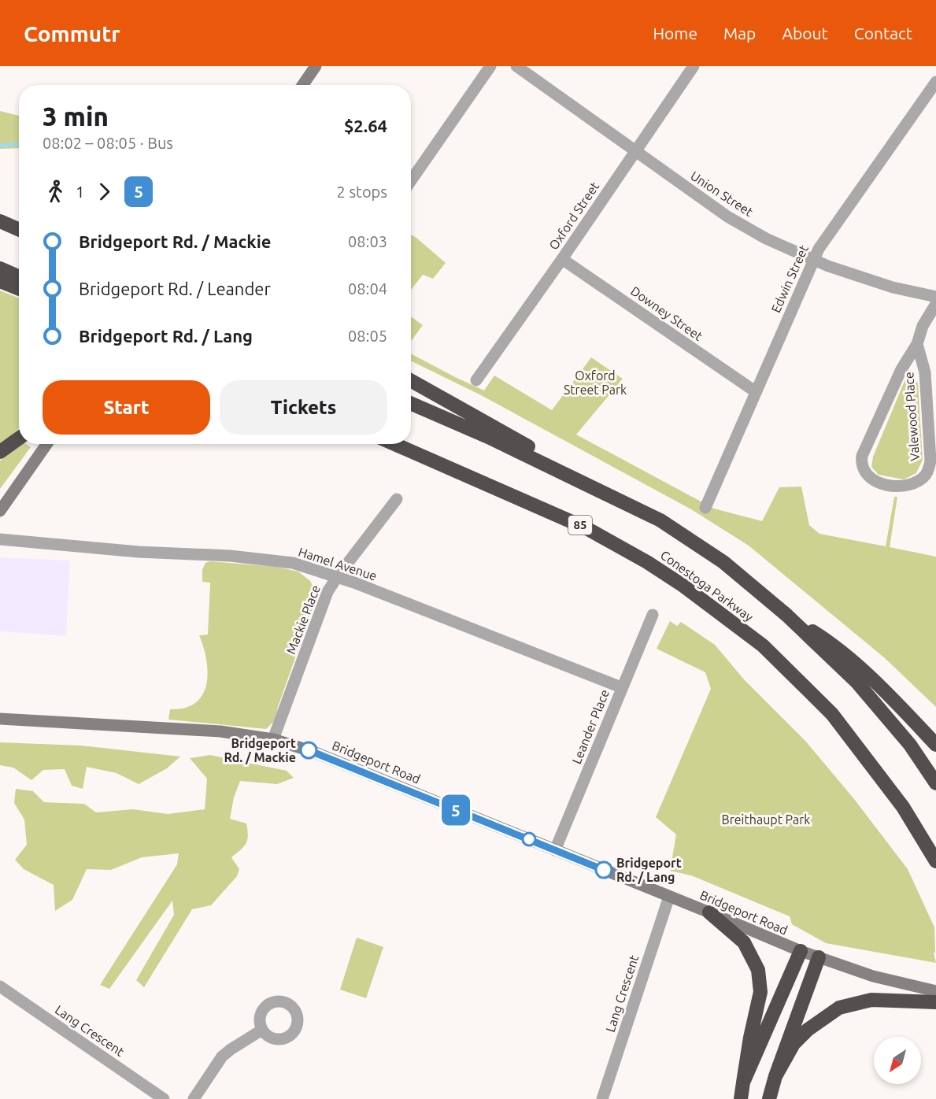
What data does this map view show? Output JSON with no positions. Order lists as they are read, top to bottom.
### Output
{
  "streets": {
    "highway": ["85", "Conestoga Parkway"],
    "main road": ["Bridgeport Road"],
    "street": [
      "Union Street",
      "Oxford Street",
      "Edwin Street",
      "Downey Street",
      "Valewood Place",
      "Hamel Avenue",
      "Mackie Place",
      "Leander Place",
      "Lang Crescent"
    ]
  },
  "crossings": [
    ["Union Street", "Oxford Street"],
    ["Union Street", "Edwin Street"],
    ["Oxford Street", "Downey Street"],
    ["Edwin Street", "Downey Street"],
    ["Hamel Avenue", "Mackie Place"],
    ["Hamel Avenue", "Leander Place"],
    ["Mackie Place", "Bridgeport Road"],
    ["Leander Place", "Bridgeport Road"],
    ["Bridgeport Road", "Lang Crescent"]
  ],
  "parks": ["Oxford Street Park", "Breithaupt Park"],
  "places": ["Bridgeport Rd. / Mackie", "Bridgeport Rd. / Lang"],
  "lines": ["bus line 5"],
  "north": "bottom left",
  "page": {
    "header": "Commutr",
    "nav": [
      "Home",
      "Map",
      "About",
      "Contact"
    ],
    "on_map": "5",
    "heading": ["3 min", "08:02 – 08:05 · Bus", "$2.64"],
    "legs": ["1", "5", "2 stops"],
    "list": [
      {
        "name": "Bridgeport Rd. / Mackie",
        "value": "08:03"
      },
      {
        "name": "Bridgeport Rd. / Leander",
        "value": "08:04"
      },
      {
        "name": "Bridgeport Rd. / Lang",
        "value": "08:05"
      }
    ],
    "buttons": ["Start", "Tickets"]
  }
}
